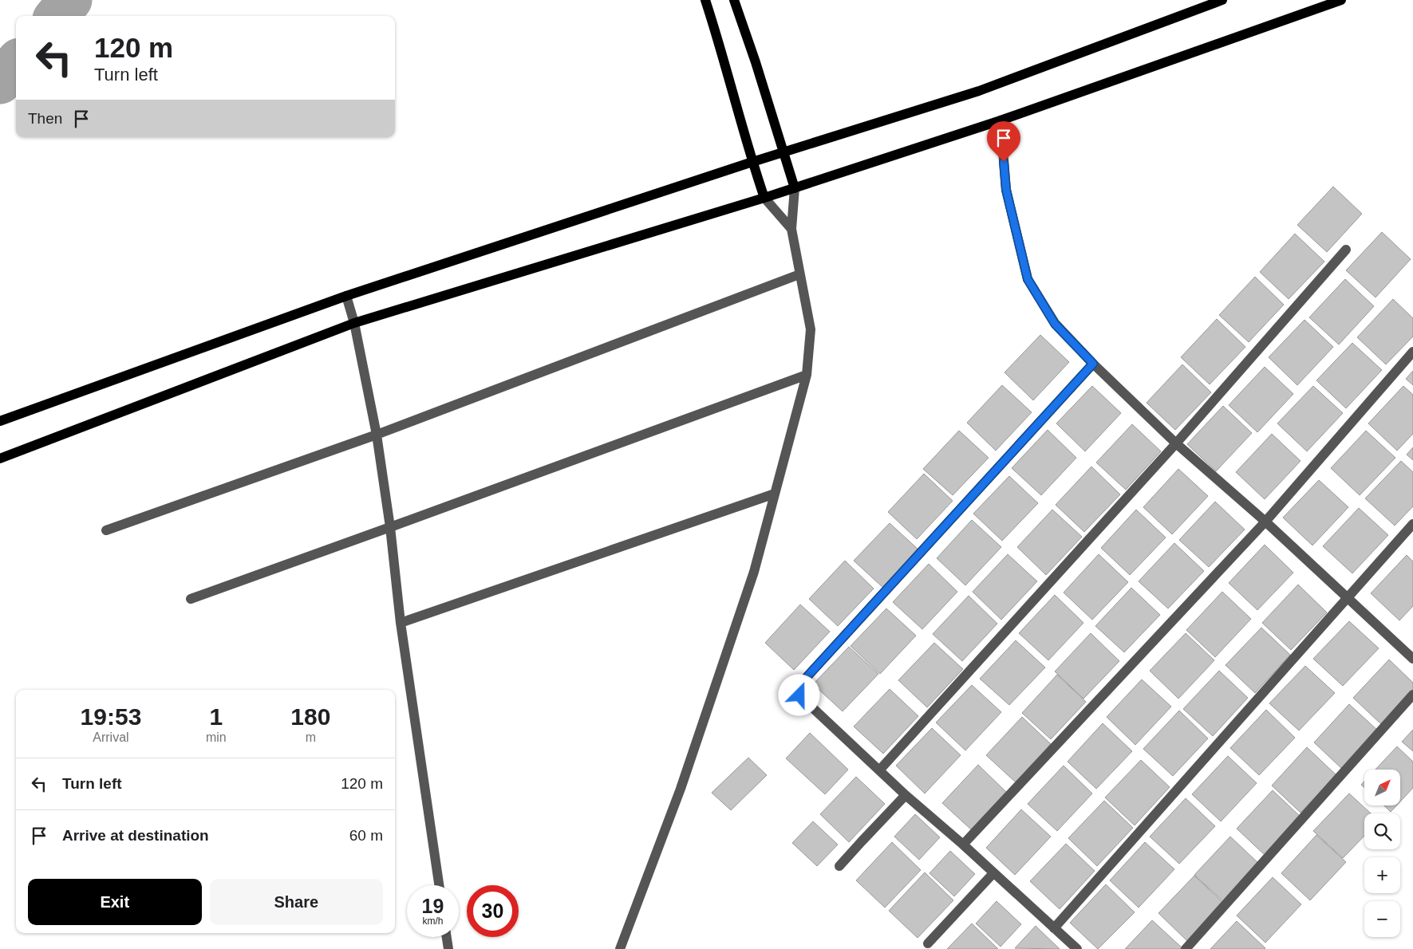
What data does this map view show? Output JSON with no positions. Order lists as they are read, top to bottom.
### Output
{
  "north": "top right",
  "page": {
    "turn": ["120 m", "Turn left"],
    "then": "Then",
    "eta": [
      "19:53",
      "Arrival",
      "1",
      "min",
      "180",
      "m"
    ],
    "list": [
      {
        "name": "Turn left",
        "value": "120 m"
      },
      {
        "name": "Arrive at destination",
        "value": "60 m"
      }
    ],
    "map_buttons": ["+", "−"],
    "buttons": ["Exit", "Share"],
    "speed": "19 km/h",
    "limit": "30"
  }
}
